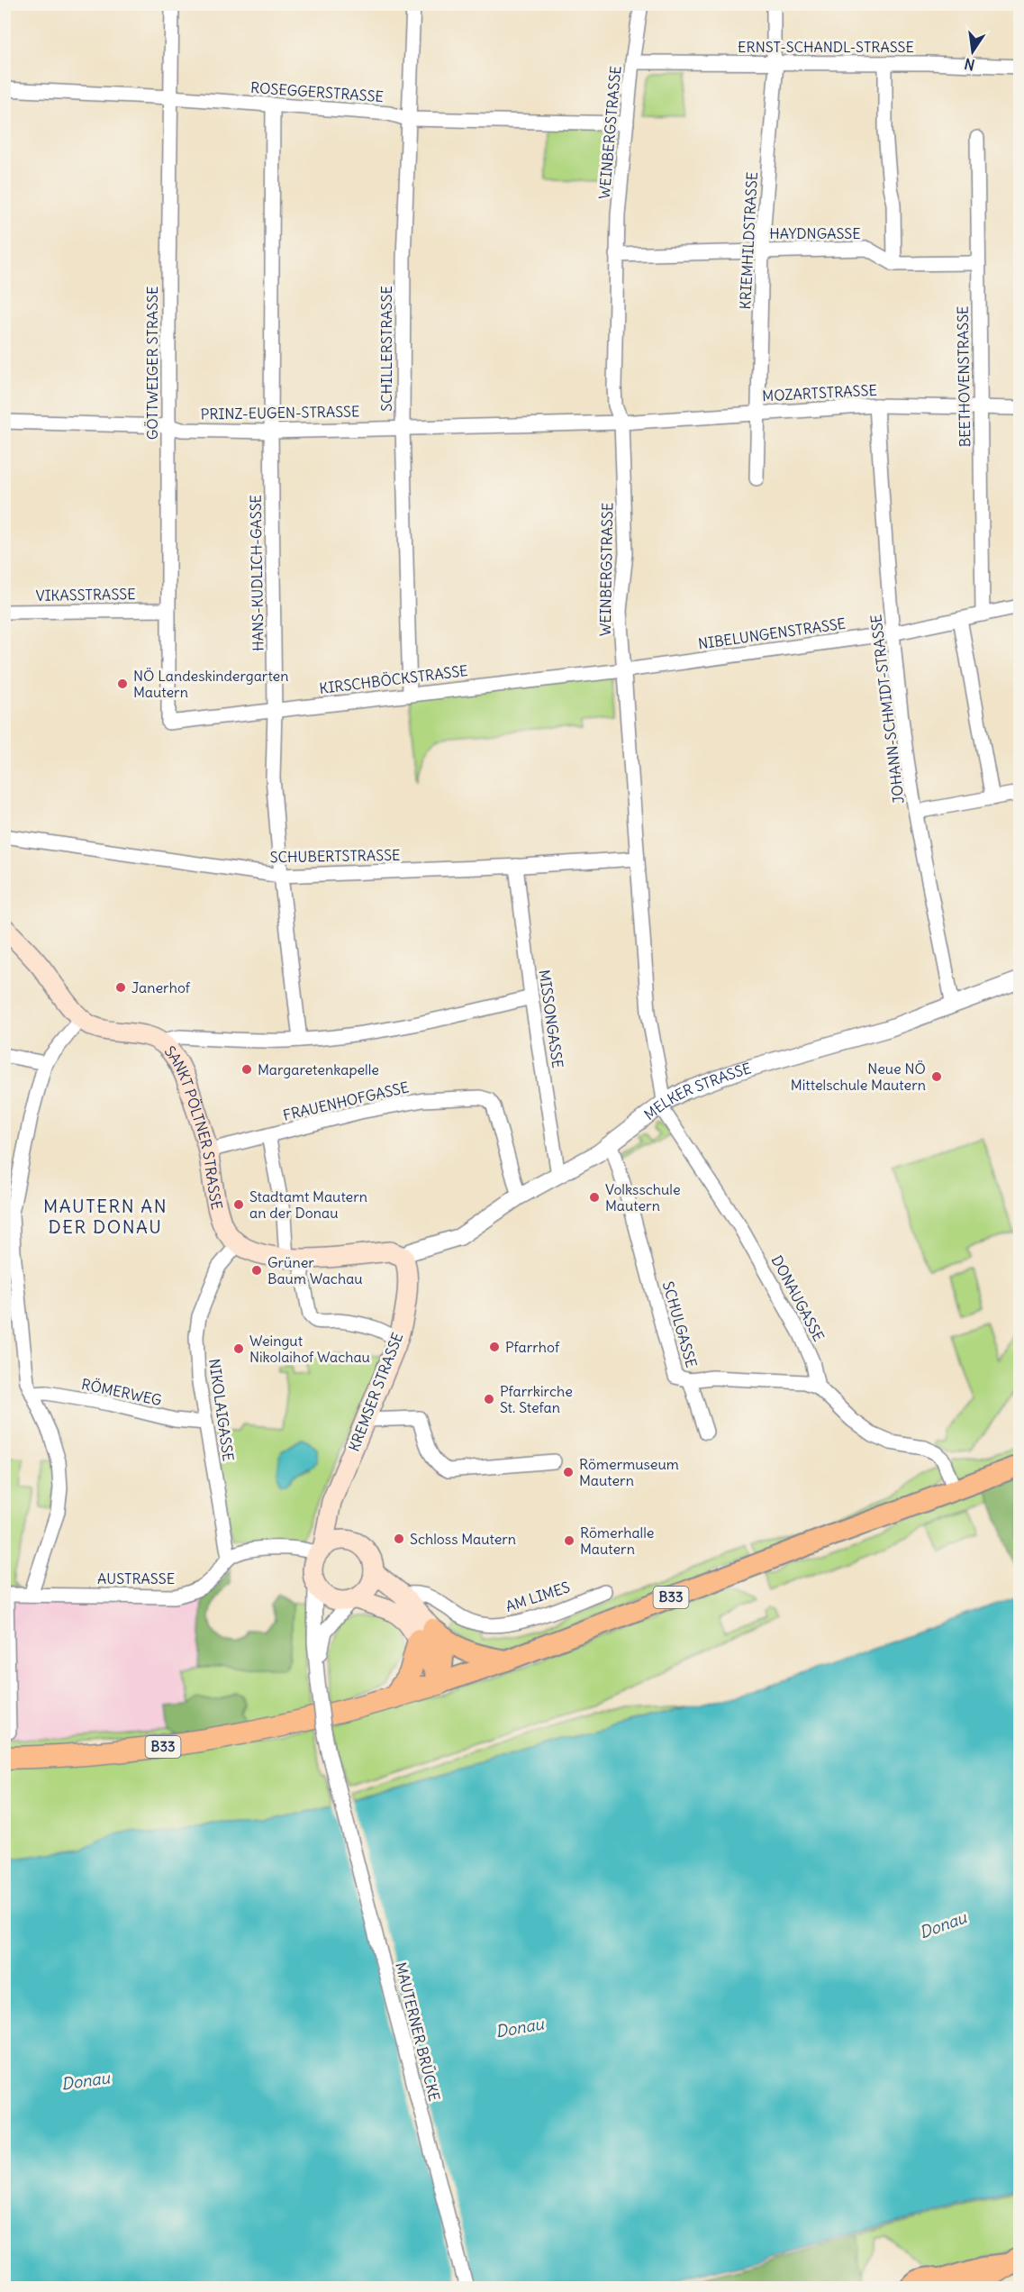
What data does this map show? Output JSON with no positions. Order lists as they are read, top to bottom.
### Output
{
  "streets": {
    "highway": ["B33"],
    "main road": ["SANKT PÖLTNER STRASSE", "KREMSER STRASSE"],
    "street": [
      "ERNST-SCHANDL-STRASSE",
      "ROSEGGERSTRASSE",
      "WEINBERGSTRASSE",
      "HAYDNGASSE",
      "KRIEMHILDSTRASSE",
      "SCHILLERSTRASSE",
      "GÖTTWEIGER STRASSE",
      "BEETHOVENSTRASSE",
      "MOZARTSTRASSE",
      "PRINZ-EUGEN-STRASSE",
      "HANS-KUDLICH-GASSE",
      "VIKASSTRASSE",
      "NIBELUNGENSTRASSE",
      "KIRSCHBÖCKSTRASSE",
      "JOHANN-SCHMIDT-STRASSE",
      "SCHUBERTSTRASSE",
      "MISSONGASSE",
      "MELKER STRASSE",
      "FRAUENHOFGASSE",
      "DONAUGASSE",
      "SCHULGASSE",
      "RÖMERWEG",
      "NIKOLAIGASSE",
      "AUSTRASSE",
      "AM LIMES",
      "MAUTERNER BRÜCKE"
    ]
  },
  "crossings": [
    ["ERNST-SCHANDL-STRASSE", "WEINBERGSTRASSE"],
    ["ERNST-SCHANDL-STRASSE", "KRIEMHILDSTRASSE"],
    ["ROSEGGERSTRASSE", "WEINBERGSTRASSE"],
    ["ROSEGGERSTRASSE", "SCHILLERSTRASSE"],
    ["ROSEGGERSTRASSE", "GÖTTWEIGER STRASSE"],
    ["ROSEGGERSTRASSE", "HANS-KUDLICH-GASSE"],
    ["WEINBERGSTRASSE", "HAYDNGASSE"],
    ["WEINBERGSTRASSE", "MOZARTSTRASSE"],
    ["WEINBERGSTRASSE", "PRINZ-EUGEN-STRASSE"],
    ["WEINBERGSTRASSE", "NIBELUNGENSTRASSE"],
    ["WEINBERGSTRASSE", "KIRSCHBÖCKSTRASSE"],
    ["WEINBERGSTRASSE", "SCHUBERTSTRASSE"],
    ["WEINBERGSTRASSE", "MELKER STRASSE"],
    ["WEINBERGSTRASSE", "DONAUGASSE"],
    ["HAYDNGASSE", "KRIEMHILDSTRASSE"],
    ["KRIEMHILDSTRASSE", "MOZARTSTRASSE"],
    ["SCHILLERSTRASSE", "PRINZ-EUGEN-STRASSE"],
    ["SCHILLERSTRASSE", "KIRSCHBÖCKSTRASSE"],
    ["GÖTTWEIGER STRASSE", "PRINZ-EUGEN-STRASSE"],
    ["GÖTTWEIGER STRASSE", "VIKASSTRASSE"],
    ["GÖTTWEIGER STRASSE", "KIRSCHBÖCKSTRASSE"],
    ["BEETHOVENSTRASSE", "MOZARTSTRASSE"],
    ["BEETHOVENSTRASSE", "NIBELUNGENSTRASSE"],
    ["MOZARTSTRASSE", "PRINZ-EUGEN-STRASSE"],
    ["MOZARTSTRASSE", "JOHANN-SCHMIDT-STRASSE"],
    ["PRINZ-EUGEN-STRASSE", "HANS-KUDLICH-GASSE"],
    ["HANS-KUDLICH-GASSE", "KIRSCHBÖCKSTRASSE"],
    ["HANS-KUDLICH-GASSE", "SCHUBERTSTRASSE"],
    ["NIBELUNGENSTRASSE", "KIRSCHBÖCKSTRASSE"],
    ["NIBELUNGENSTRASSE", "JOHANN-SCHMIDT-STRASSE"],
    ["JOHANN-SCHMIDT-STRASSE", "MELKER STRASSE"],
    ["SCHUBERTSTRASSE", "MISSONGASSE"],
    ["MISSONGASSE", "MELKER STRASSE"],
    ["MELKER STRASSE", "FRAUENHOFGASSE"],
    ["MELKER STRASSE", "DONAUGASSE"],
    ["MELKER STRASSE", "SCHULGASSE"],
    ["MELKER STRASSE", "KREMSER STRASSE"],
    ["FRAUENHOFGASSE", "SANKT PÖLTNER STRASSE"],
    ["SANKT PÖLTNER STRASSE", "NIKOLAIGASSE"],
    ["DONAUGASSE", "SCHULGASSE"],
    ["RÖMERWEG", "NIKOLAIGASSE"],
    ["KREMSER STRASSE", "AUSTRASSE"],
    ["KREMSER STRASSE", "MAUTERNER BRÜCKE"],
    ["NIKOLAIGASSE", "AUSTRASSE"],
    ["AUSTRASSE", "MAUTERNER BRÜCKE"]
  ],
  "districts": ["MAUTERN AN DER DONAU"],
  "water": ["Donau"],
  "places": [
    "NÖ Landeskindergarten Mautern",
    "Janerhof",
    "Margaretenkapelle",
    "Neue NÖ Mittelschule Mautern",
    "Volksschule Mautern",
    "Stadtamt Mautern an der Donau",
    "Grüner Baum Wachau",
    "Pfarrhof",
    "Weingut Nikolaihof Wachau",
    "Pfarrkirche St. Stefan",
    "Römermuseum Mautern",
    "Schloss Mautern",
    "Römerhalle Mautern"
  ],
  "north": "bottom"
}
